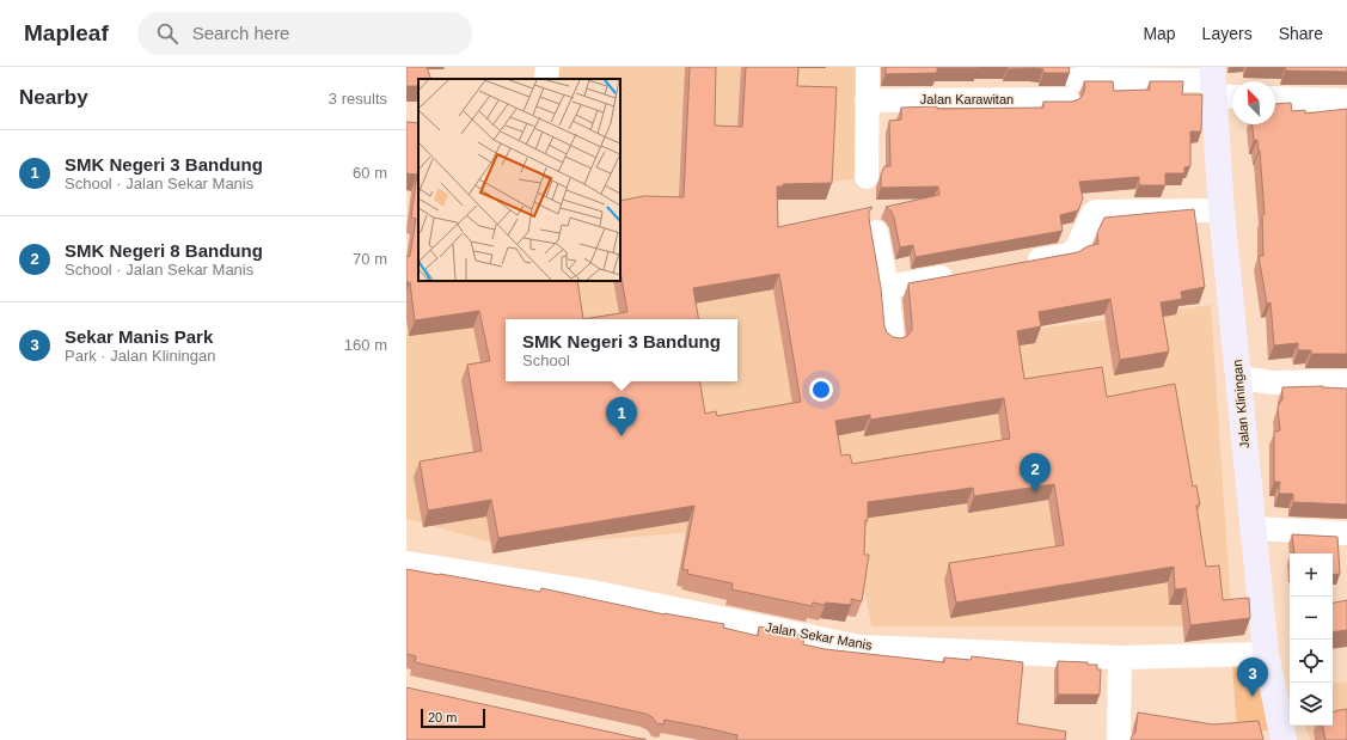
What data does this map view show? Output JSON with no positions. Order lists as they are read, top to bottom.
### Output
{
  "streets": {
    "street": ["Jalan Karawitan", "Jalan Kliningan", "Jalan Sekar Manis"]
  },
  "crossings": [
    ["Jalan Karawitan", "Jalan Kliningan"],
    ["Jalan Kliningan", "Jalan Sekar Manis"]
  ],
  "scale_bar": "20 m",
  "north": "top left",
  "page": {
    "header": "Mapleaf",
    "search": "Search here",
    "nav": ["Map", "Layers", "Share"],
    "heading": ["Nearby", "3 results"],
    "list": [
      {
        "mark": "1",
        "name": "SMK Negeri 3 Bandung",
        "note": "School · Jalan Sekar Manis",
        "value": "60 m"
      },
      {
        "mark": "2",
        "name": "SMK Negeri 8 Bandung",
        "note": "School · Jalan Sekar Manis",
        "value": "70 m"
      },
      {
        "mark": "3",
        "name": "Sekar Manis Park",
        "note": "Park · Jalan Kliningan",
        "value": "160 m"
      }
    ],
    "popup": ["SMK Negeri 3 Bandung", "School"],
    "pins": ["1", "2", "3"],
    "map_buttons": ["+", "−"],
    "scale": "20 m"
  }
}
